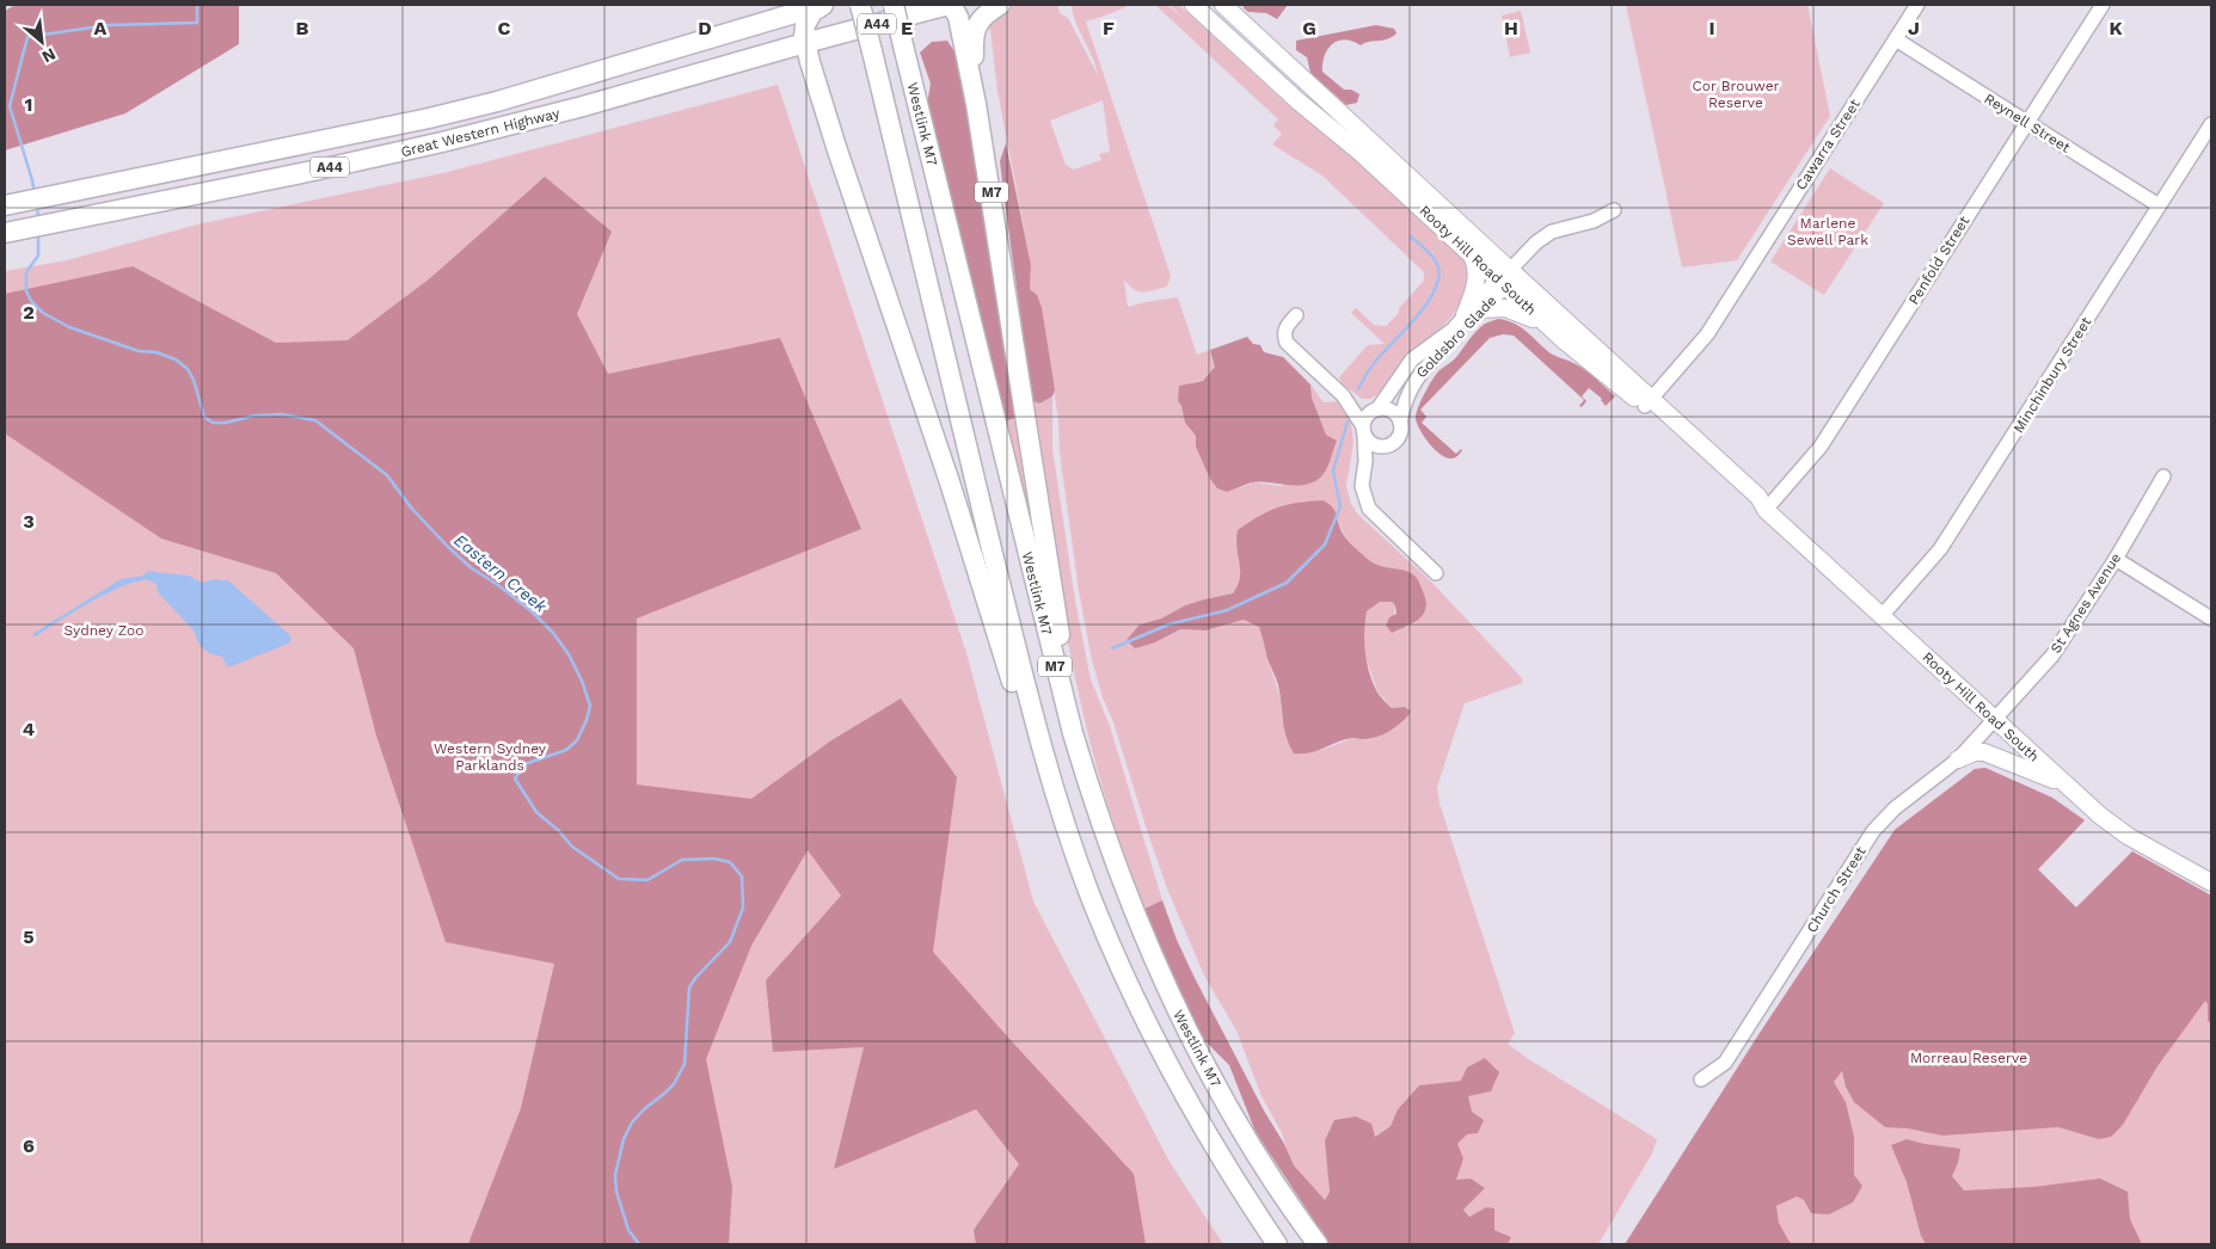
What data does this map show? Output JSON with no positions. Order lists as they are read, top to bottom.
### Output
{
  "streets": {
    "highway": [
      "A44",
      "Westlink M7",
      "Great Western Highway",
      "M7"
    ],
    "main road": ["Rooty Hill Road South"],
    "street": [
      "Reynell Street",
      "Cawarra Street",
      "Penfold Street",
      "Goldsbro Glade",
      "Minchinbury Street",
      "St Agnes Avenue",
      "Church Street"
    ]
  },
  "crossings": [
    ["Reynell Street", "Cawarra Street"],
    ["Reynell Street", "Penfold Street"],
    ["Reynell Street", "Minchinbury Street"],
    ["Westlink M7", "M7"],
    ["Great Western Highway", "M7"],
    ["Cawarra Street", "Rooty Hill Road South"],
    ["Rooty Hill Road South", "Penfold Street"],
    ["Rooty Hill Road South", "Goldsbro Glade"],
    ["Rooty Hill Road South", "Minchinbury Street"],
    ["Rooty Hill Road South", "St Agnes Avenue"],
    ["Rooty Hill Road South", "Church Street"],
    ["St Agnes Avenue", "Church Street"]
  ],
  "water": ["Eastern Creek"],
  "parks": [
    "Cor Brouwer Reserve",
    "Marlene Sewell Park",
    "Sydney Zoo",
    "Western Sydney Parklands",
    "Morreau Reserve"
  ],
  "north": "bottom right",
  "grid": {
    "columns": [
      "A",
      "B",
      "C",
      "D",
      "E",
      "F",
      "G",
      "H",
      "I",
      "J",
      "K"
    ],
    "rows": [
      "1",
      "2",
      "3",
      "4",
      "5",
      "6"
    ]
  }
}
